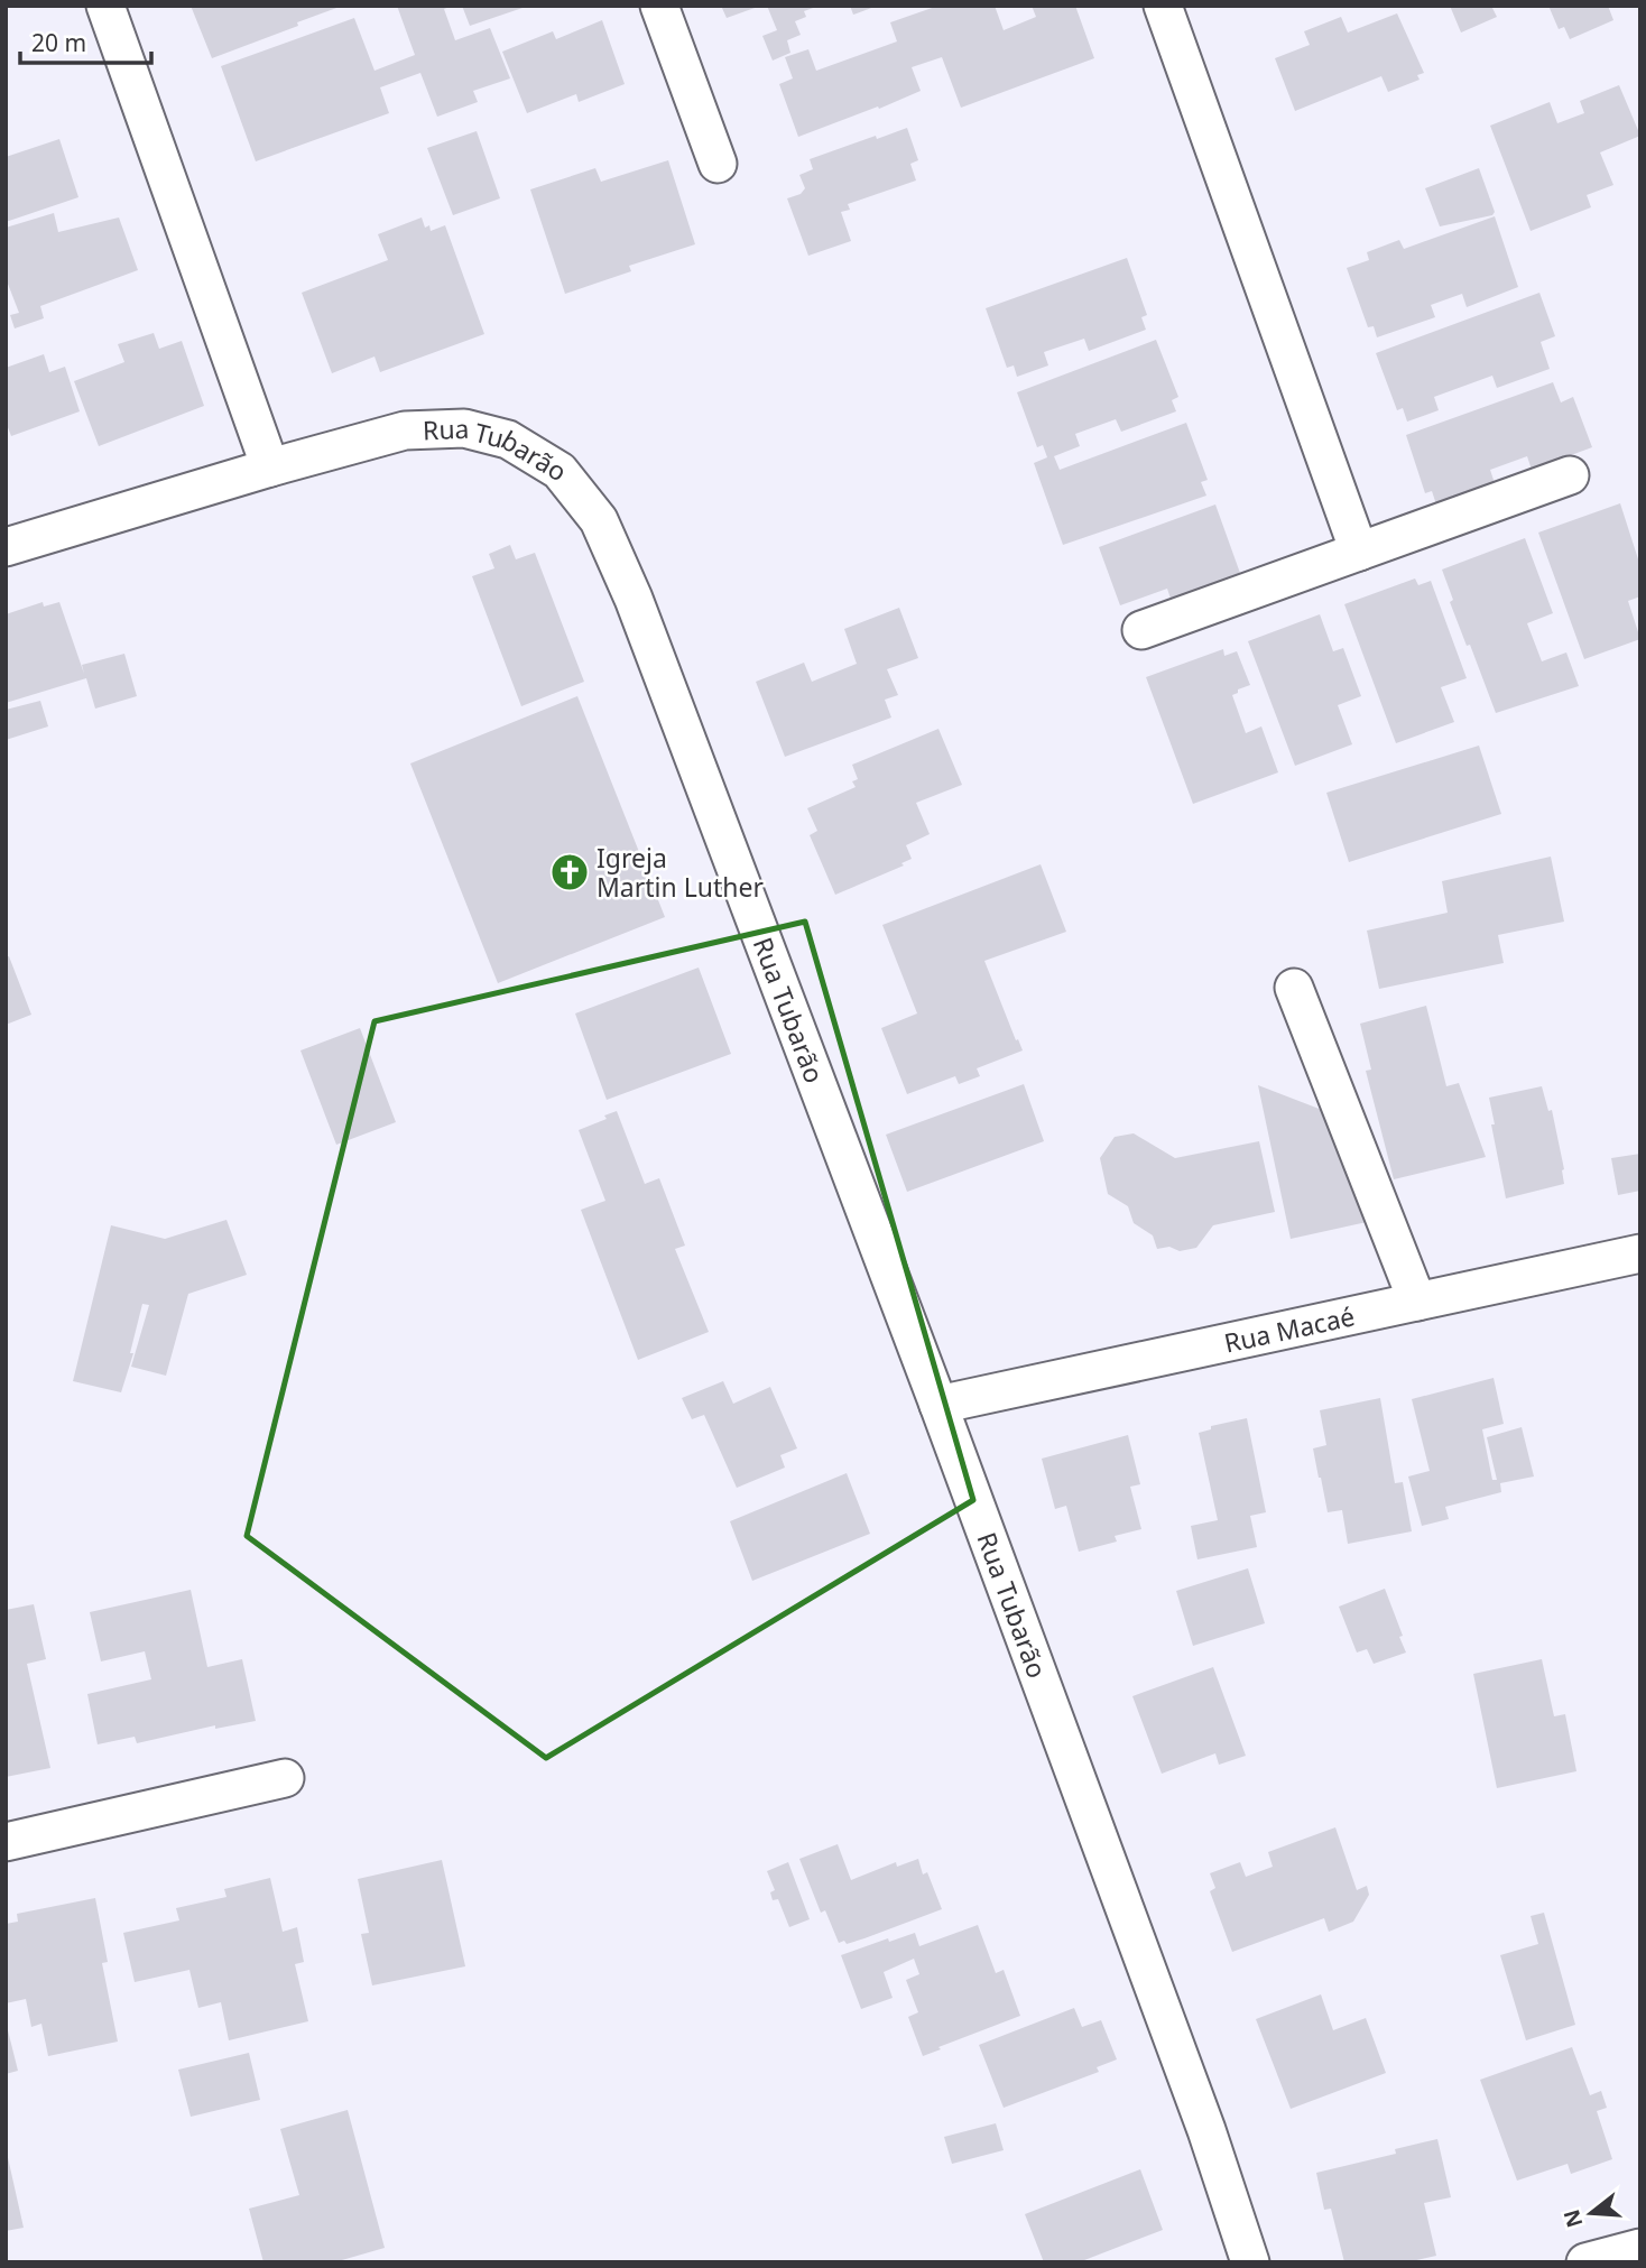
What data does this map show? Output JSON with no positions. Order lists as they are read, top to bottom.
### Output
{
  "streets": {
    "street": ["Rua Tubarão", "Rua Macaé"]
  },
  "crossings": [
    ["Rua Tubarão", "Rua Macaé"]
  ],
  "places": {
    "church": ["Igreja Martin Luther"]
  },
  "scale_bar": "20 m",
  "north": "left"
}
